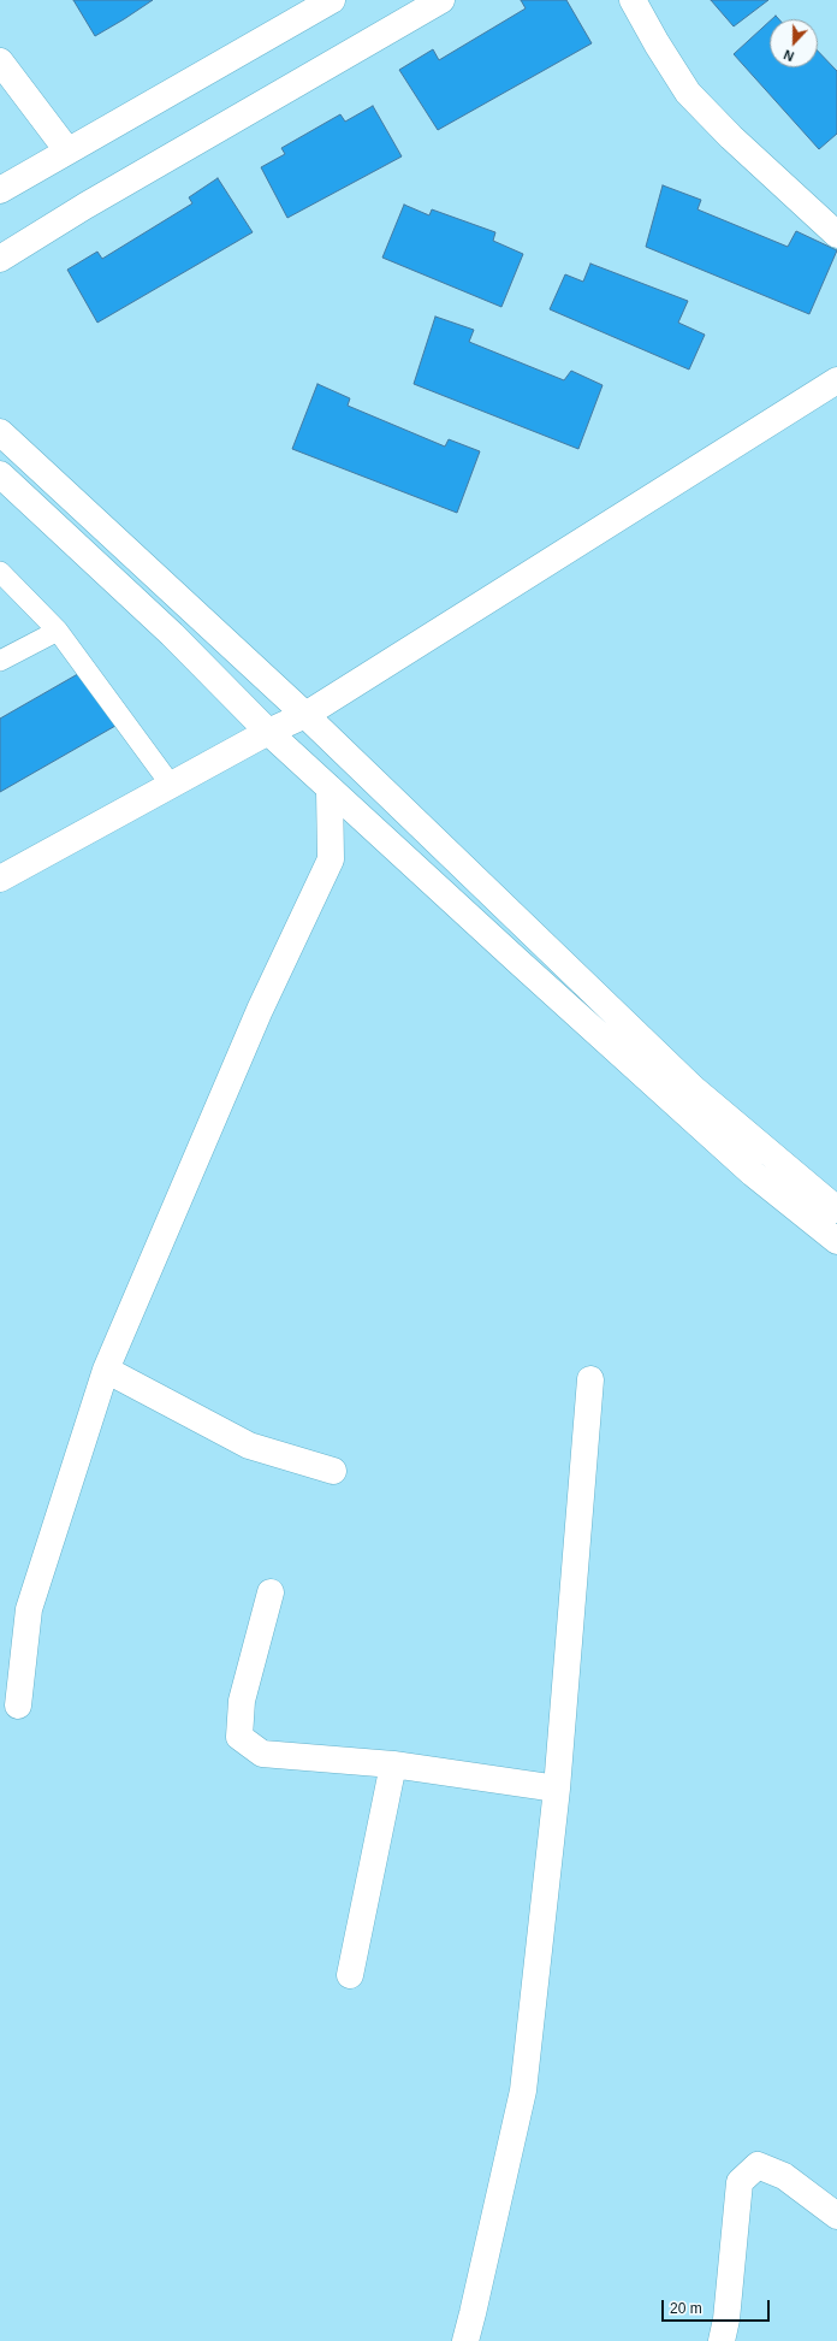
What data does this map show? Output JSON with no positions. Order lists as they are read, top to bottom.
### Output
{
  "scale_bar": "20 m",
  "north": "bottom"
}
